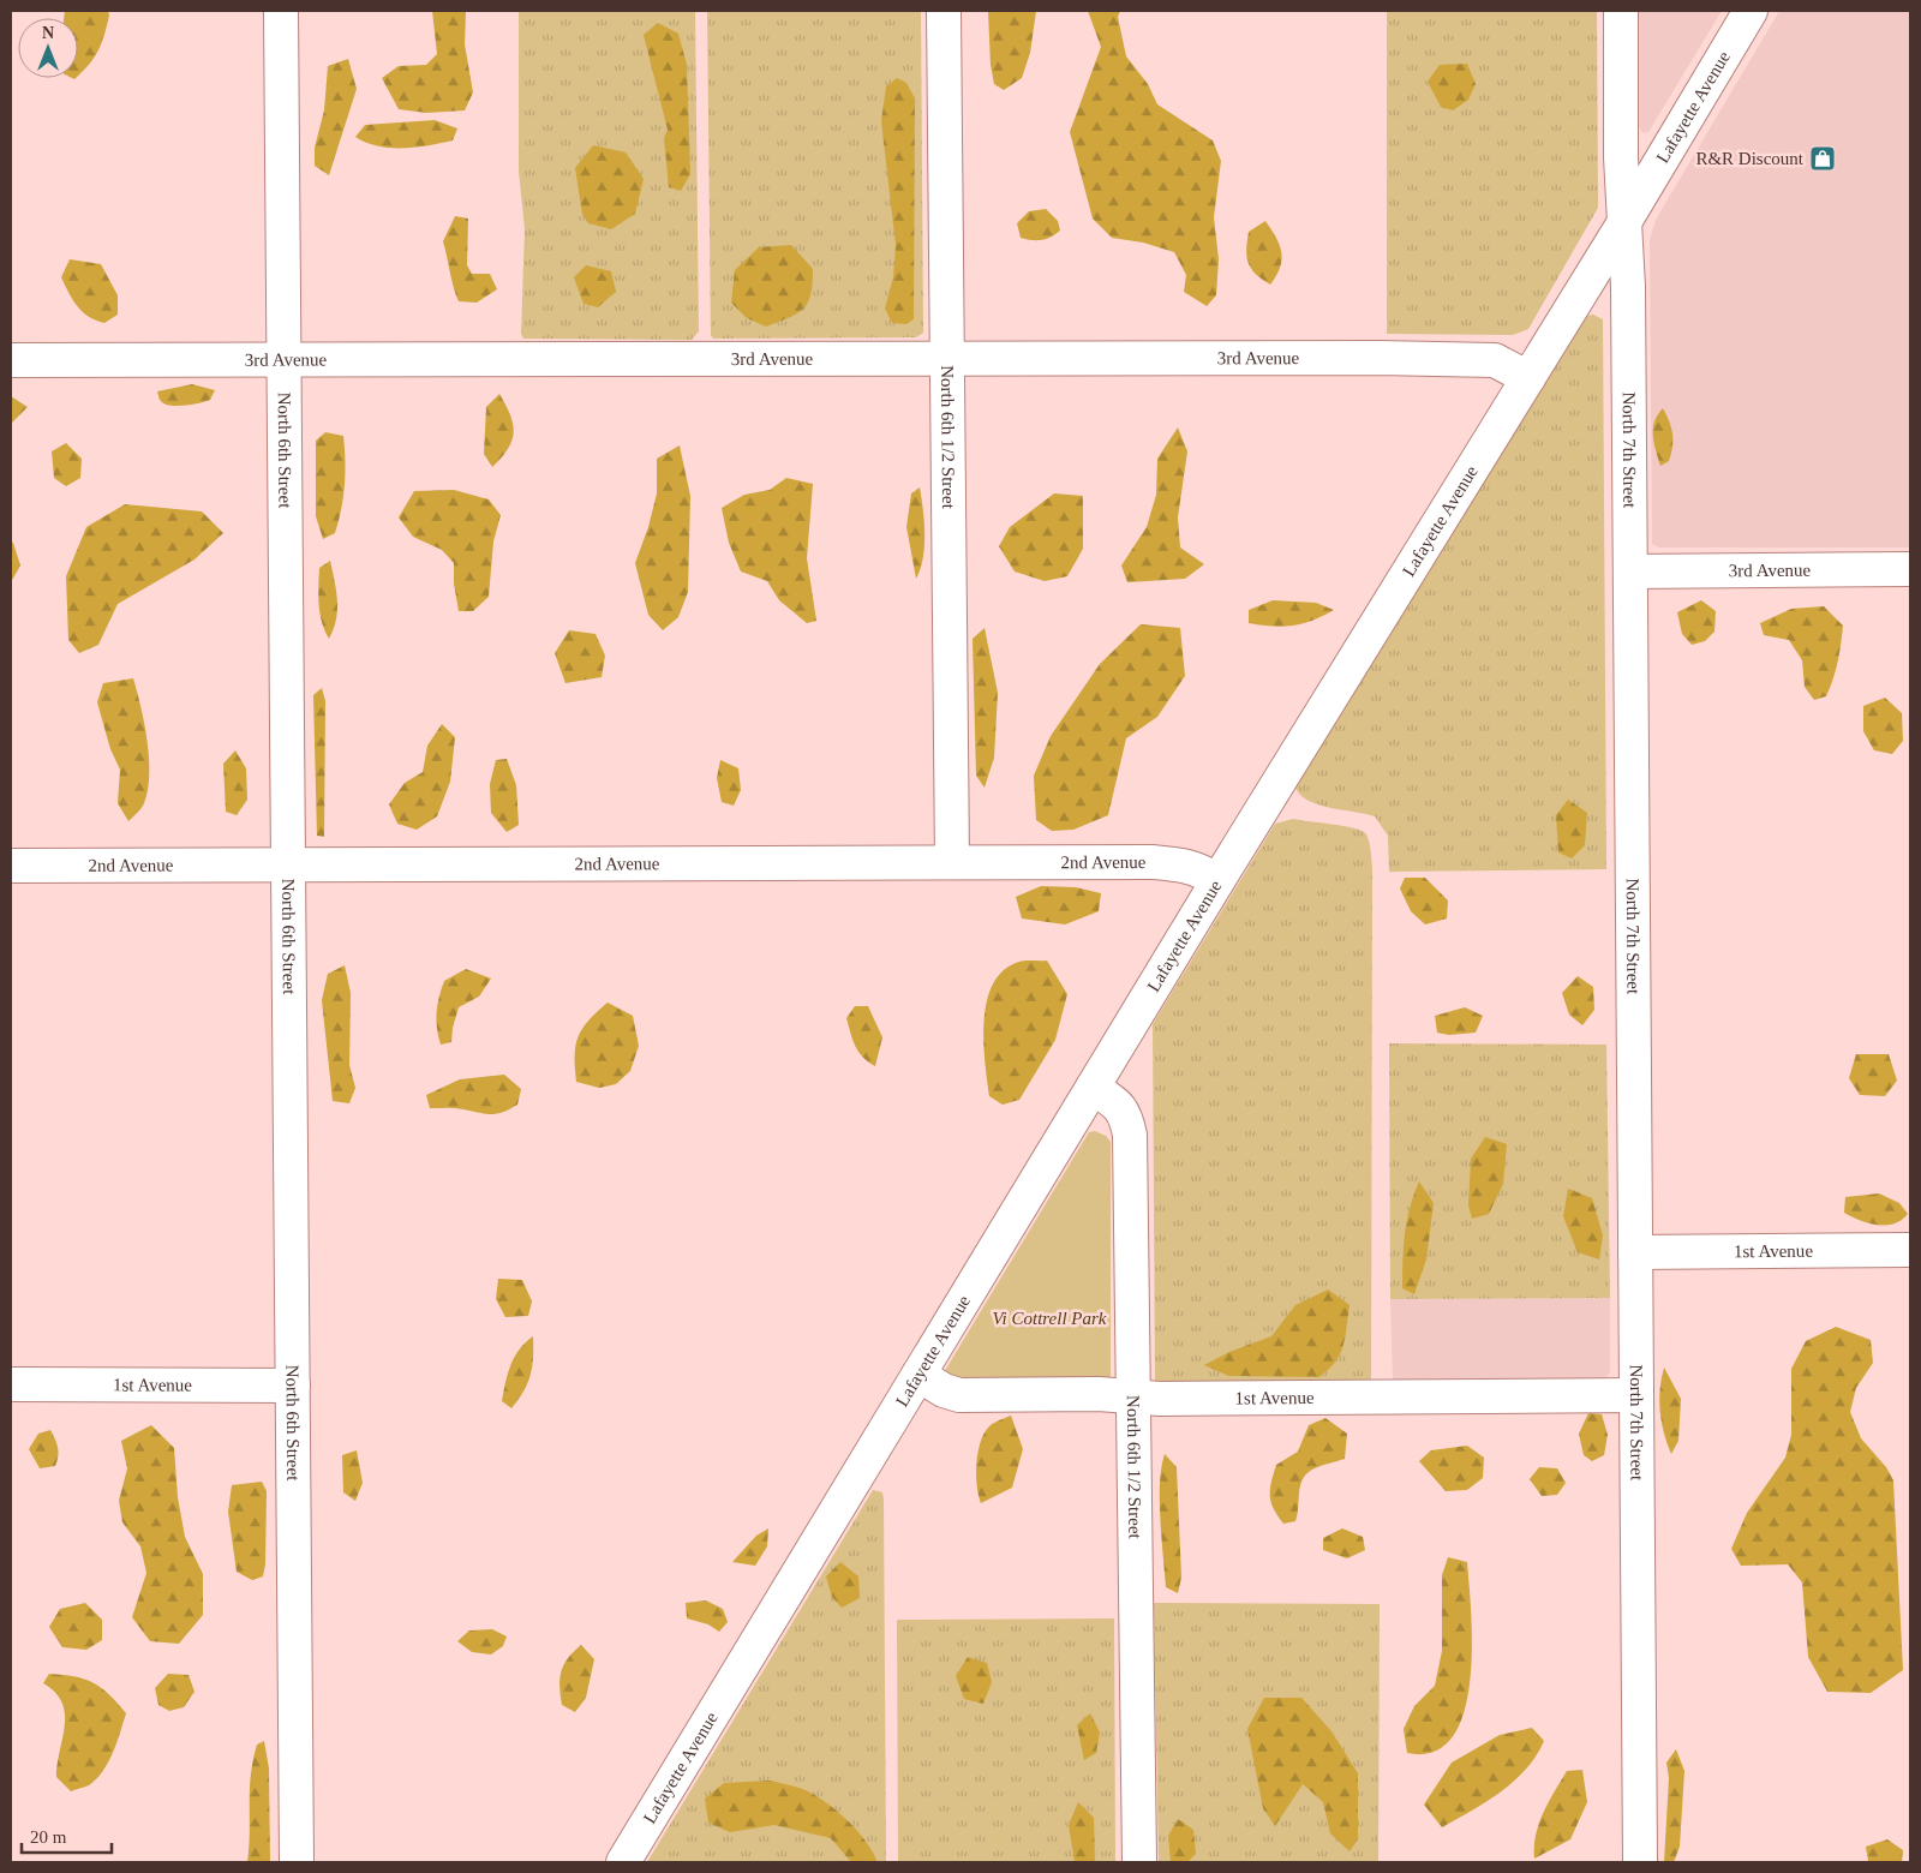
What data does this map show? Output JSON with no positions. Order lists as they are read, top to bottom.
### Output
{
  "streets": {
    "street": [
      "Lafayette Avenue",
      "3rd Avenue",
      "North 6th 1/2 Street",
      "North 6th Street",
      "North 7th Street",
      "2nd Avenue",
      "1st Avenue"
    ]
  },
  "crossings": [
    ["Lafayette Avenue", "3rd Avenue"],
    ["Lafayette Avenue", "North 6th 1/2 Street"],
    ["Lafayette Avenue", "North 7th Street"],
    ["Lafayette Avenue", "2nd Avenue"],
    ["Lafayette Avenue", "1st Avenue"],
    ["3rd Avenue", "North 6th 1/2 Street"],
    ["3rd Avenue", "North 6th Street"],
    ["3rd Avenue", "North 7th Street"],
    ["North 6th 1/2 Street", "2nd Avenue"],
    ["North 6th 1/2 Street", "1st Avenue"],
    ["North 6th Street", "2nd Avenue"],
    ["North 6th Street", "1st Avenue"],
    ["North 7th Street", "1st Avenue"]
  ],
  "parks": ["Vi Cottrell Park"],
  "places": {
    "shop": ["R&R Discount"]
  },
  "scale_bar": "20 m",
  "north": "top"
}
